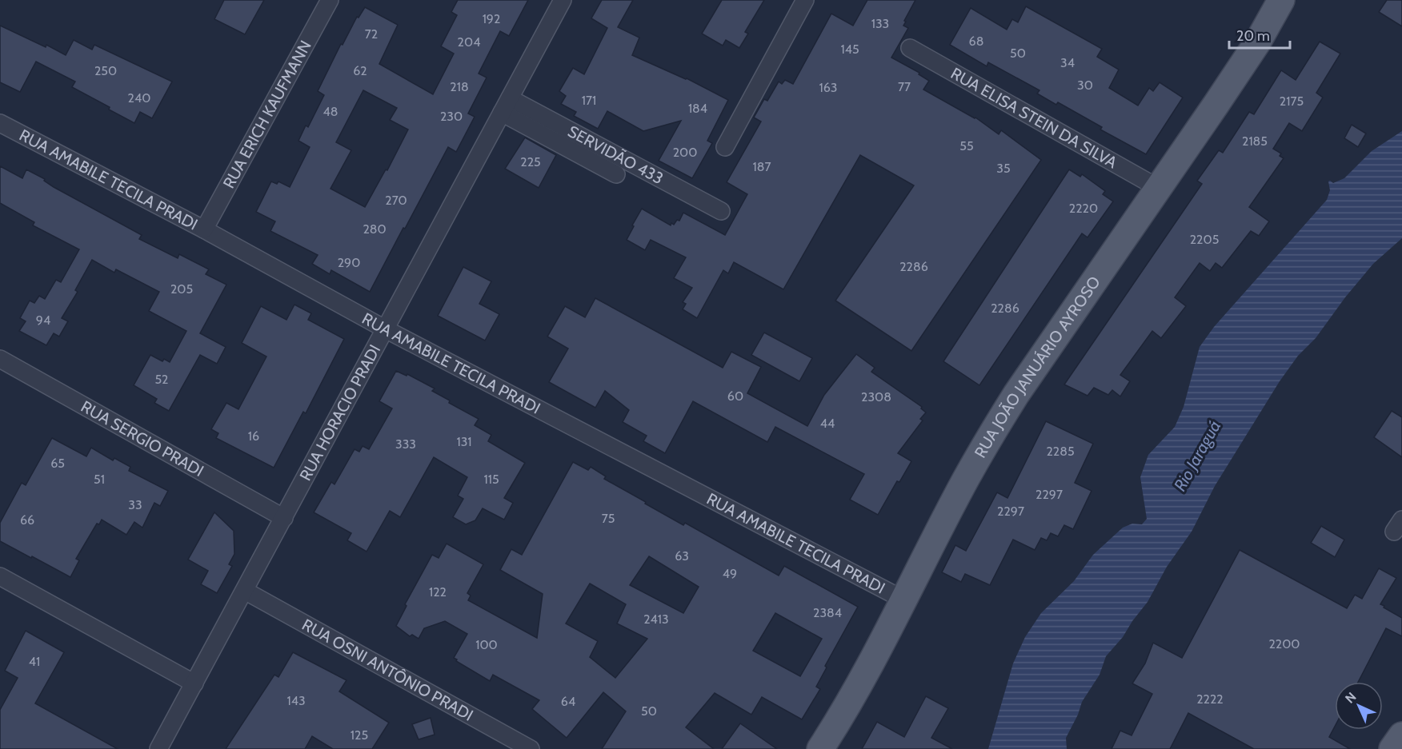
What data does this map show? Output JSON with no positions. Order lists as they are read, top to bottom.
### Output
{
  "streets": {
    "main road": ["RUA JOÃO JANUÁRIO AYROSO"],
    "street": [
      "RUA ERICH KAUFMANN",
      "RUA ELISA STEIN DA SILVA",
      "SERVIDÃO 433",
      "RUA AMABILE TECILA PRADI",
      "RUA HORACIO PRADI",
      "RUA SERGIO PRADI",
      "RUA OSNI ANTÔNIO PRADI"
    ]
  },
  "crossings": [
    ["RUA ERICH KAUFMANN", "RUA AMABILE TECILA PRADI"],
    ["RUA ELISA STEIN DA SILVA", "RUA JOÃO JANUÁRIO AYROSO"],
    ["SERVIDÃO 433", "RUA HORACIO PRADI"],
    ["RUA AMABILE TECILA PRADI", "RUA JOÃO JANUÁRIO AYROSO"],
    ["RUA AMABILE TECILA PRADI", "RUA HORACIO PRADI"],
    ["RUA HORACIO PRADI", "RUA SERGIO PRADI"],
    ["RUA HORACIO PRADI", "RUA OSNI ANTÔNIO PRADI"]
  ],
  "water": ["Rio Jaraguá"],
  "house_numbers": [
    "192",
    "133",
    "72",
    "68",
    "204",
    "145",
    "50",
    "34",
    "250",
    "62",
    "30",
    "218",
    "77",
    "163",
    "240",
    "171",
    "2175",
    "184",
    "48",
    "230",
    "2185",
    "55",
    "200",
    "225",
    "187",
    "35",
    "270",
    "2220",
    "280",
    "2205",
    "290",
    "2286",
    "205",
    "2286",
    "94",
    "52",
    "60",
    "2308",
    "44",
    "16",
    "131",
    "333",
    "2285",
    "65",
    "51",
    "115",
    "2297",
    "33",
    "2297",
    "75",
    "66",
    "63",
    "49",
    "122",
    "2384",
    "2413",
    "2200",
    "100",
    "41",
    "2222",
    "143",
    "64",
    "50",
    "125"
  ],
  "scale_bar": "20 m",
  "north": "top left"
}
